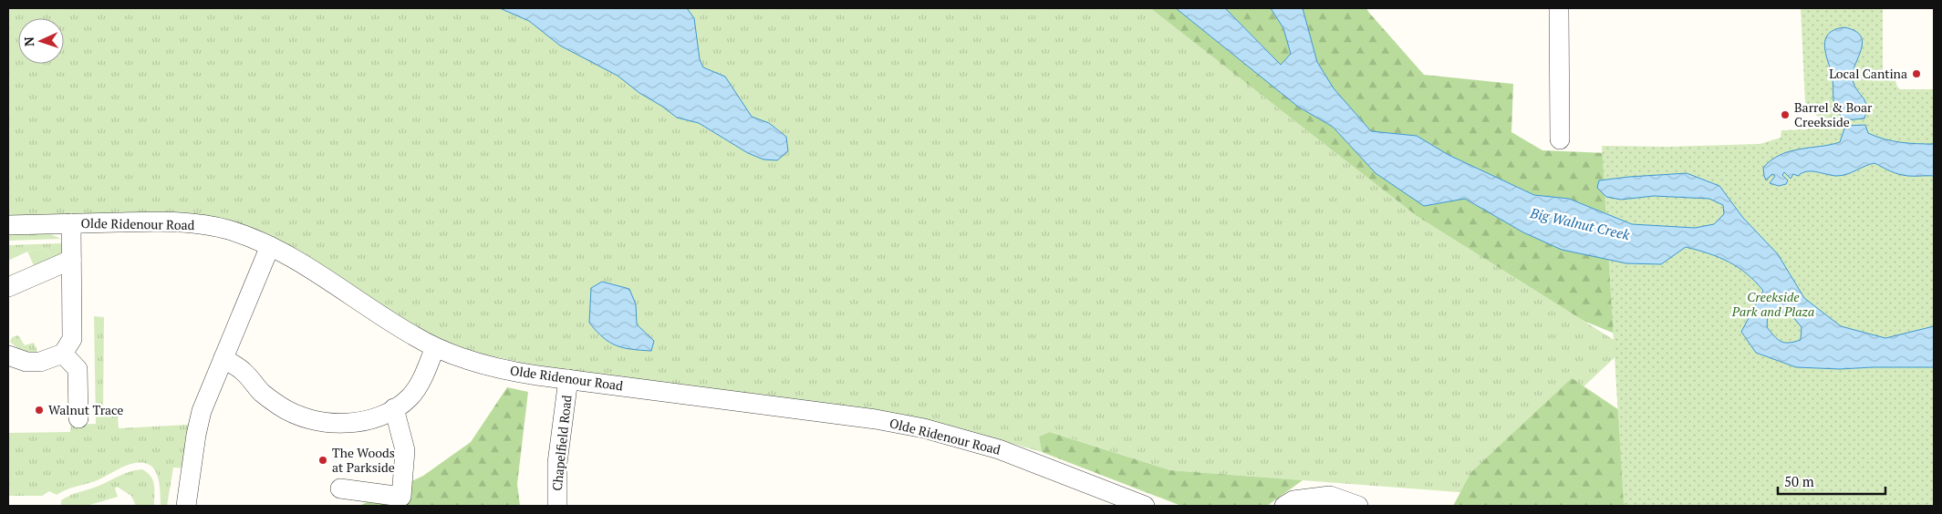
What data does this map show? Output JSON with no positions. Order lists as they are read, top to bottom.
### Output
{
  "streets": {
    "street": ["Olde Ridenour Road", "Chapelfield Road"]
  },
  "crossings": [
    ["Olde Ridenour Road", "Chapelfield Road"]
  ],
  "water": ["Big Walnut Creek"],
  "parks": ["Creekside Park and Plaza"],
  "places": [
    "Local Cantina",
    "Barrel & Boar Creekside",
    "Walnut Trace",
    "The Woods at Parkside"
  ],
  "scale_bar": "50 m",
  "north": "left"
}
